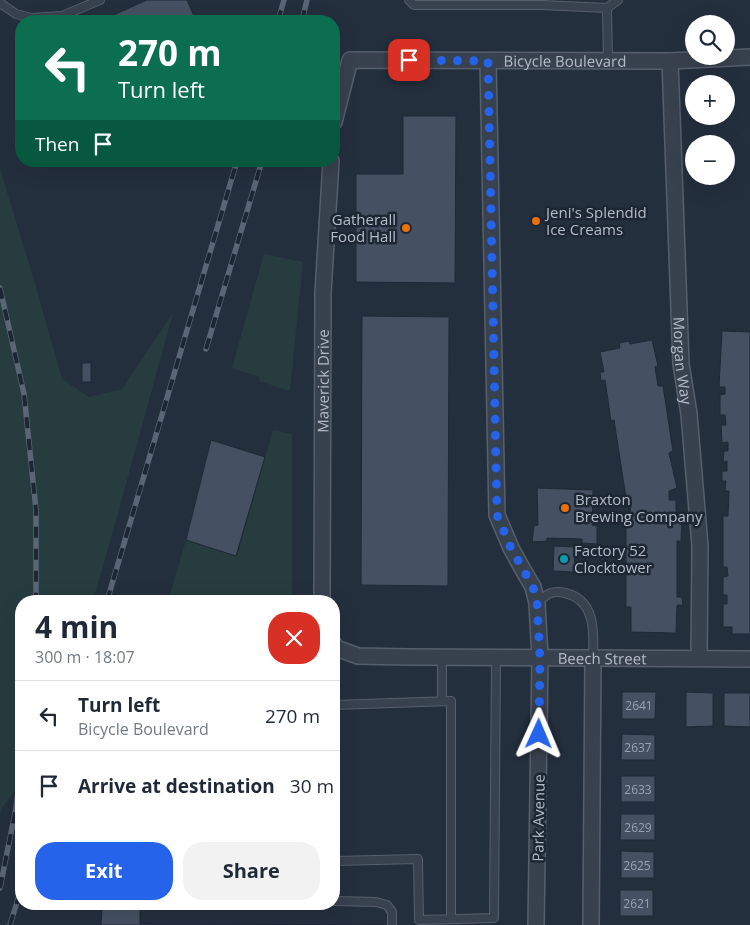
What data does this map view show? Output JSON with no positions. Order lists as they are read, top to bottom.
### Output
{
  "streets": {
    "street": [
      "Bicycle Boulevard",
      "Morgan Way",
      "Maverick Drive",
      "Beech Street",
      "Park Avenue"
    ]
  },
  "crossings": [
    ["Bicycle Boulevard", "Morgan Way"],
    ["Bicycle Boulevard", "Park Avenue"],
    ["Morgan Way", "Beech Street"],
    ["Beech Street", "Park Avenue"]
  ],
  "places": [
    "Jeni's Splendid Ice Creams",
    "Gatherall Food Hall",
    "Braxton Brewing Company",
    "Factory 52 Clocktower"
  ],
  "house_numbers": [
    "2641",
    "2637",
    "2633",
    "2629",
    "2625",
    "2621"
  ],
  "page": {
    "map_buttons": ["+", "−"],
    "turn": ["270 m", "Turn left"],
    "then": "Then",
    "heading": ["4 min", "300 m · 18:07"],
    "list": [
      {
        "name": "Turn left",
        "note": "Bicycle Boulevard",
        "value": "270 m"
      },
      {
        "name": "Arrive at destination",
        "value": "30 m"
      }
    ],
    "buttons": ["Exit", "Share"]
  }
}
